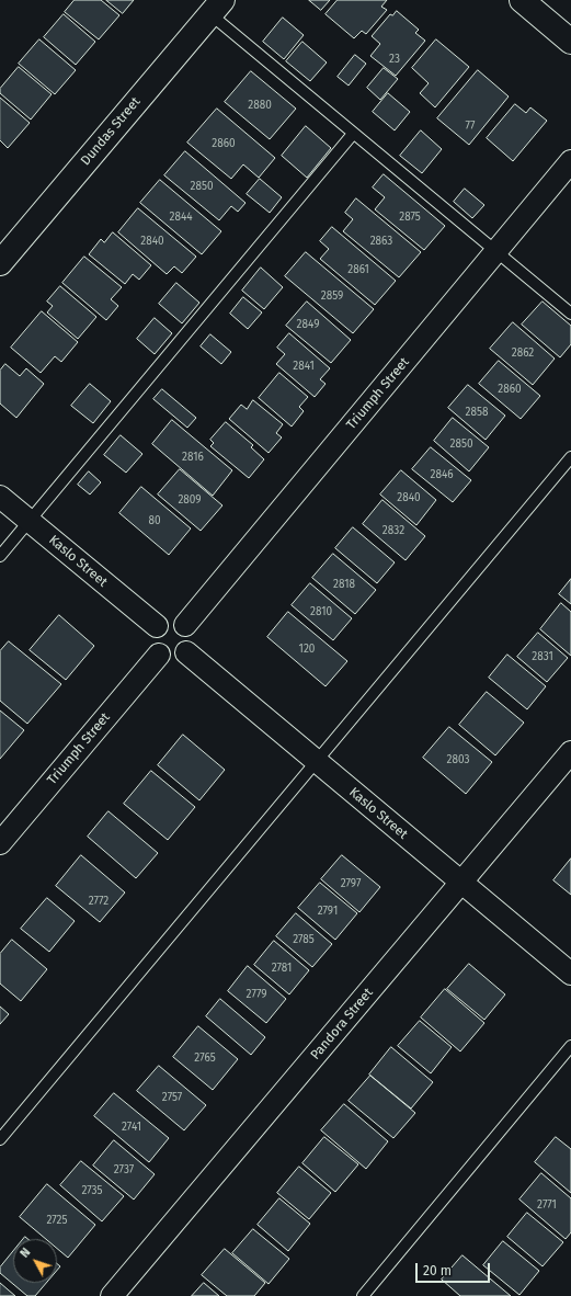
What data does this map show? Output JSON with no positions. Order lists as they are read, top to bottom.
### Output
{
  "streets": {
    "street": [
      "Dundas Street",
      "Triumph Street",
      "Kaslo Street",
      "Pandora Street"
    ]
  },
  "crossings": [
    ["Triumph Street", "Kaslo Street"],
    ["Kaslo Street", "Pandora Street"]
  ],
  "house_numbers": [
    "23",
    "2880",
    "77",
    "2860",
    "2850",
    "2844",
    "2875",
    "2840",
    "2863",
    "2861",
    "2859",
    "2849",
    "2862",
    "2841",
    "2860",
    "2858",
    "2850",
    "2816",
    "2846",
    "2840",
    "2809",
    "80",
    "2832",
    "2818",
    "2810",
    "120",
    "2831",
    "2803",
    "2797",
    "2772",
    "2791",
    "2785",
    "2781",
    "2779",
    "2765",
    "2757",
    "2741",
    "2737",
    "2735",
    "2771",
    "2725"
  ],
  "scale_bar": "20 m",
  "north": "top left"
}
